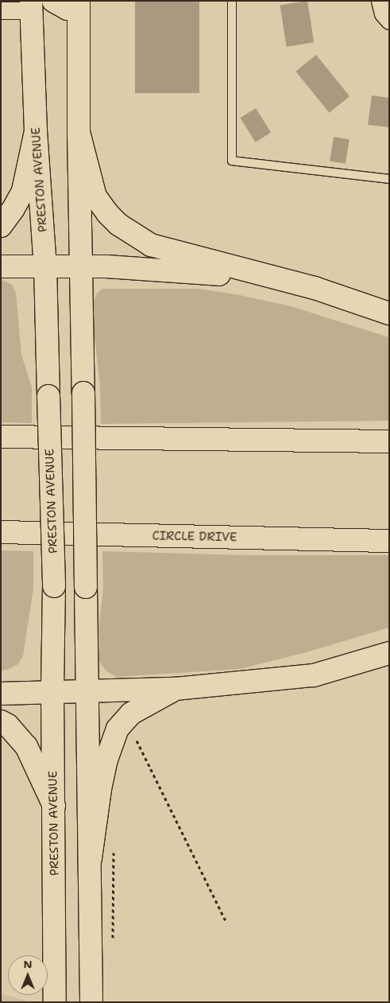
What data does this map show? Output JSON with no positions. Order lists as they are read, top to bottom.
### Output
{
  "streets": {
    "main road": ["PRESTON AVENUE", "CIRCLE DRIVE"]
  },
  "north": "top"
}
